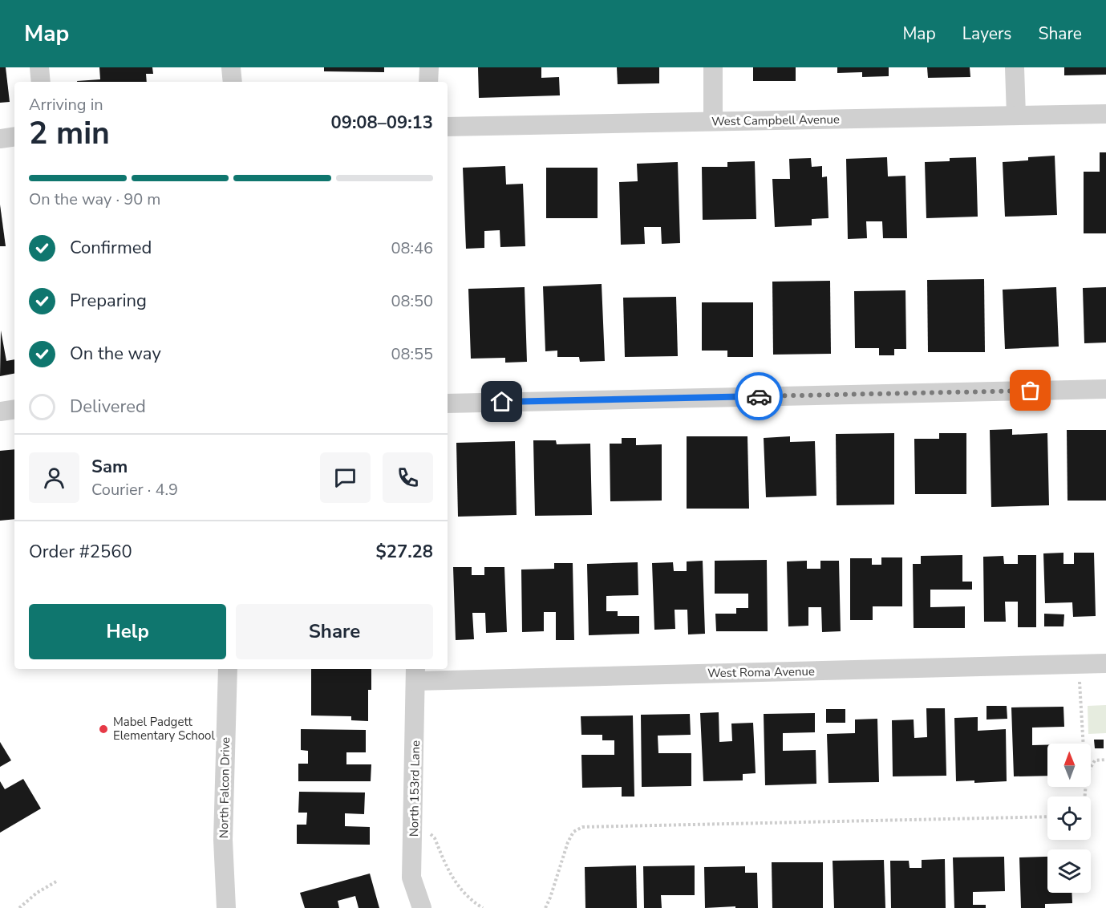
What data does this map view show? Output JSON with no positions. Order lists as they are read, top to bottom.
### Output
{
  "streets": {
    "street": [
      "West Campbell Avenue",
      "West Roma Avenue",
      "North Falcon Drive",
      "North 153rd Lane"
    ]
  },
  "crossings": [
    ["West Roma Avenue", "North 153rd Lane"]
  ],
  "places": ["Mabel Padgett Elementary School"],
  "north": "top",
  "page": {
    "header": "Map",
    "nav": ["Map", "Layers", "Share"],
    "heading": ["2 min", "Arriving in", "09:08–09:13"],
    "panel": [
      "Sam",
      "Courier · 4.9",
      "Order #2560",
      "$27.28"
    ],
    "bar": "On the way · 90 m",
    "list": [
      ["Confirmed", "08:46"],
      ["Preparing", "08:50"],
      ["On the way", "08:55"],
      "Delivered"
    ],
    "buttons": ["Help", "Share"]
  }
}
